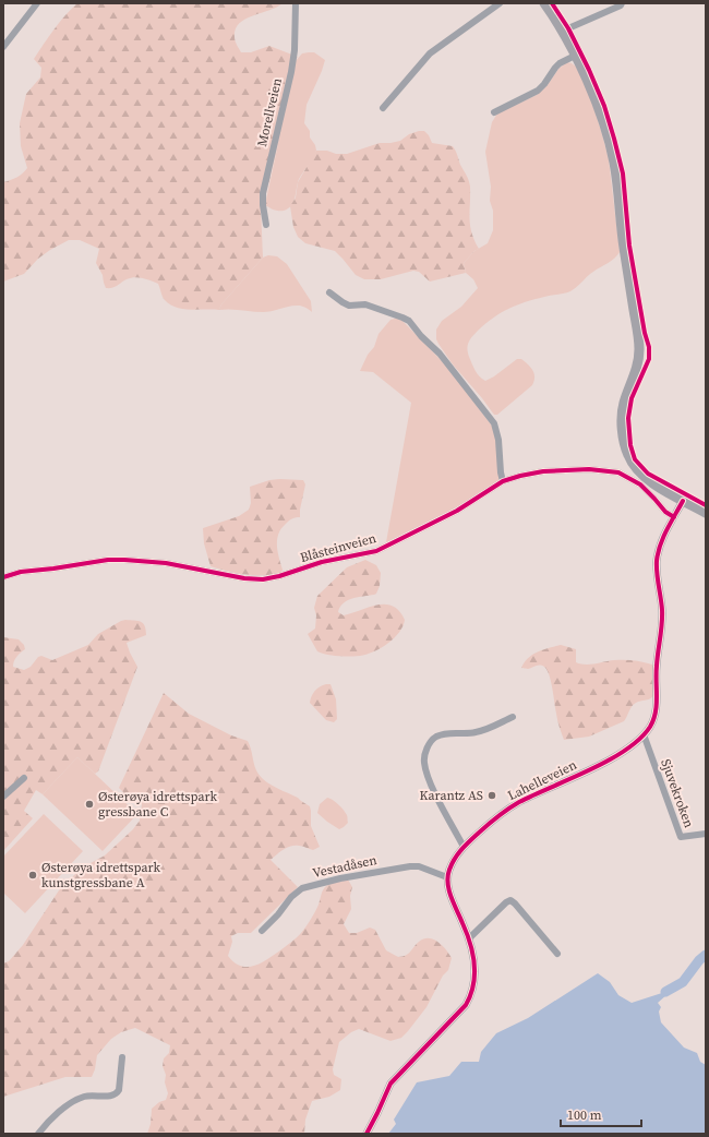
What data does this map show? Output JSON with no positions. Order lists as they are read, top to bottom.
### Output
{
  "streets": {
    "street": [
      "Morellveien",
      "Blåsteinveien",
      "Lahelleveien",
      "Sjuvekroken",
      "Vestadåsen"
    ]
  },
  "crossings": [
    ["Blåsteinveien", "Lahelleveien"],
    ["Lahelleveien", "Sjuvekroken"],
    ["Lahelleveien", "Vestadåsen"]
  ],
  "places": ["Karantz AS", "Østerøya idrettspark gressbane C", "Østerøya idrettspark kunstgressbane A"],
  "scale_bar": "100 m"
}
